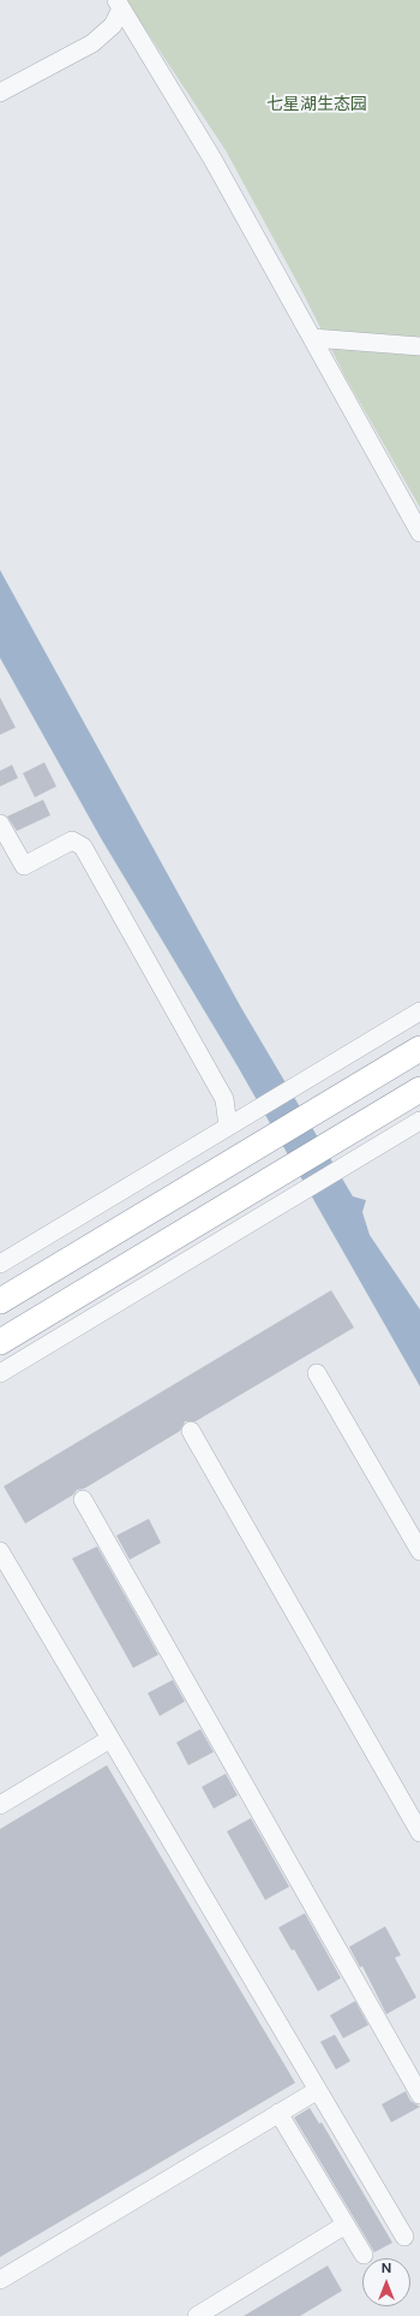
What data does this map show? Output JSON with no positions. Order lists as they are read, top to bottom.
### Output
{
  "parks": ["七星湖生态园"],
  "north": "top"
}
